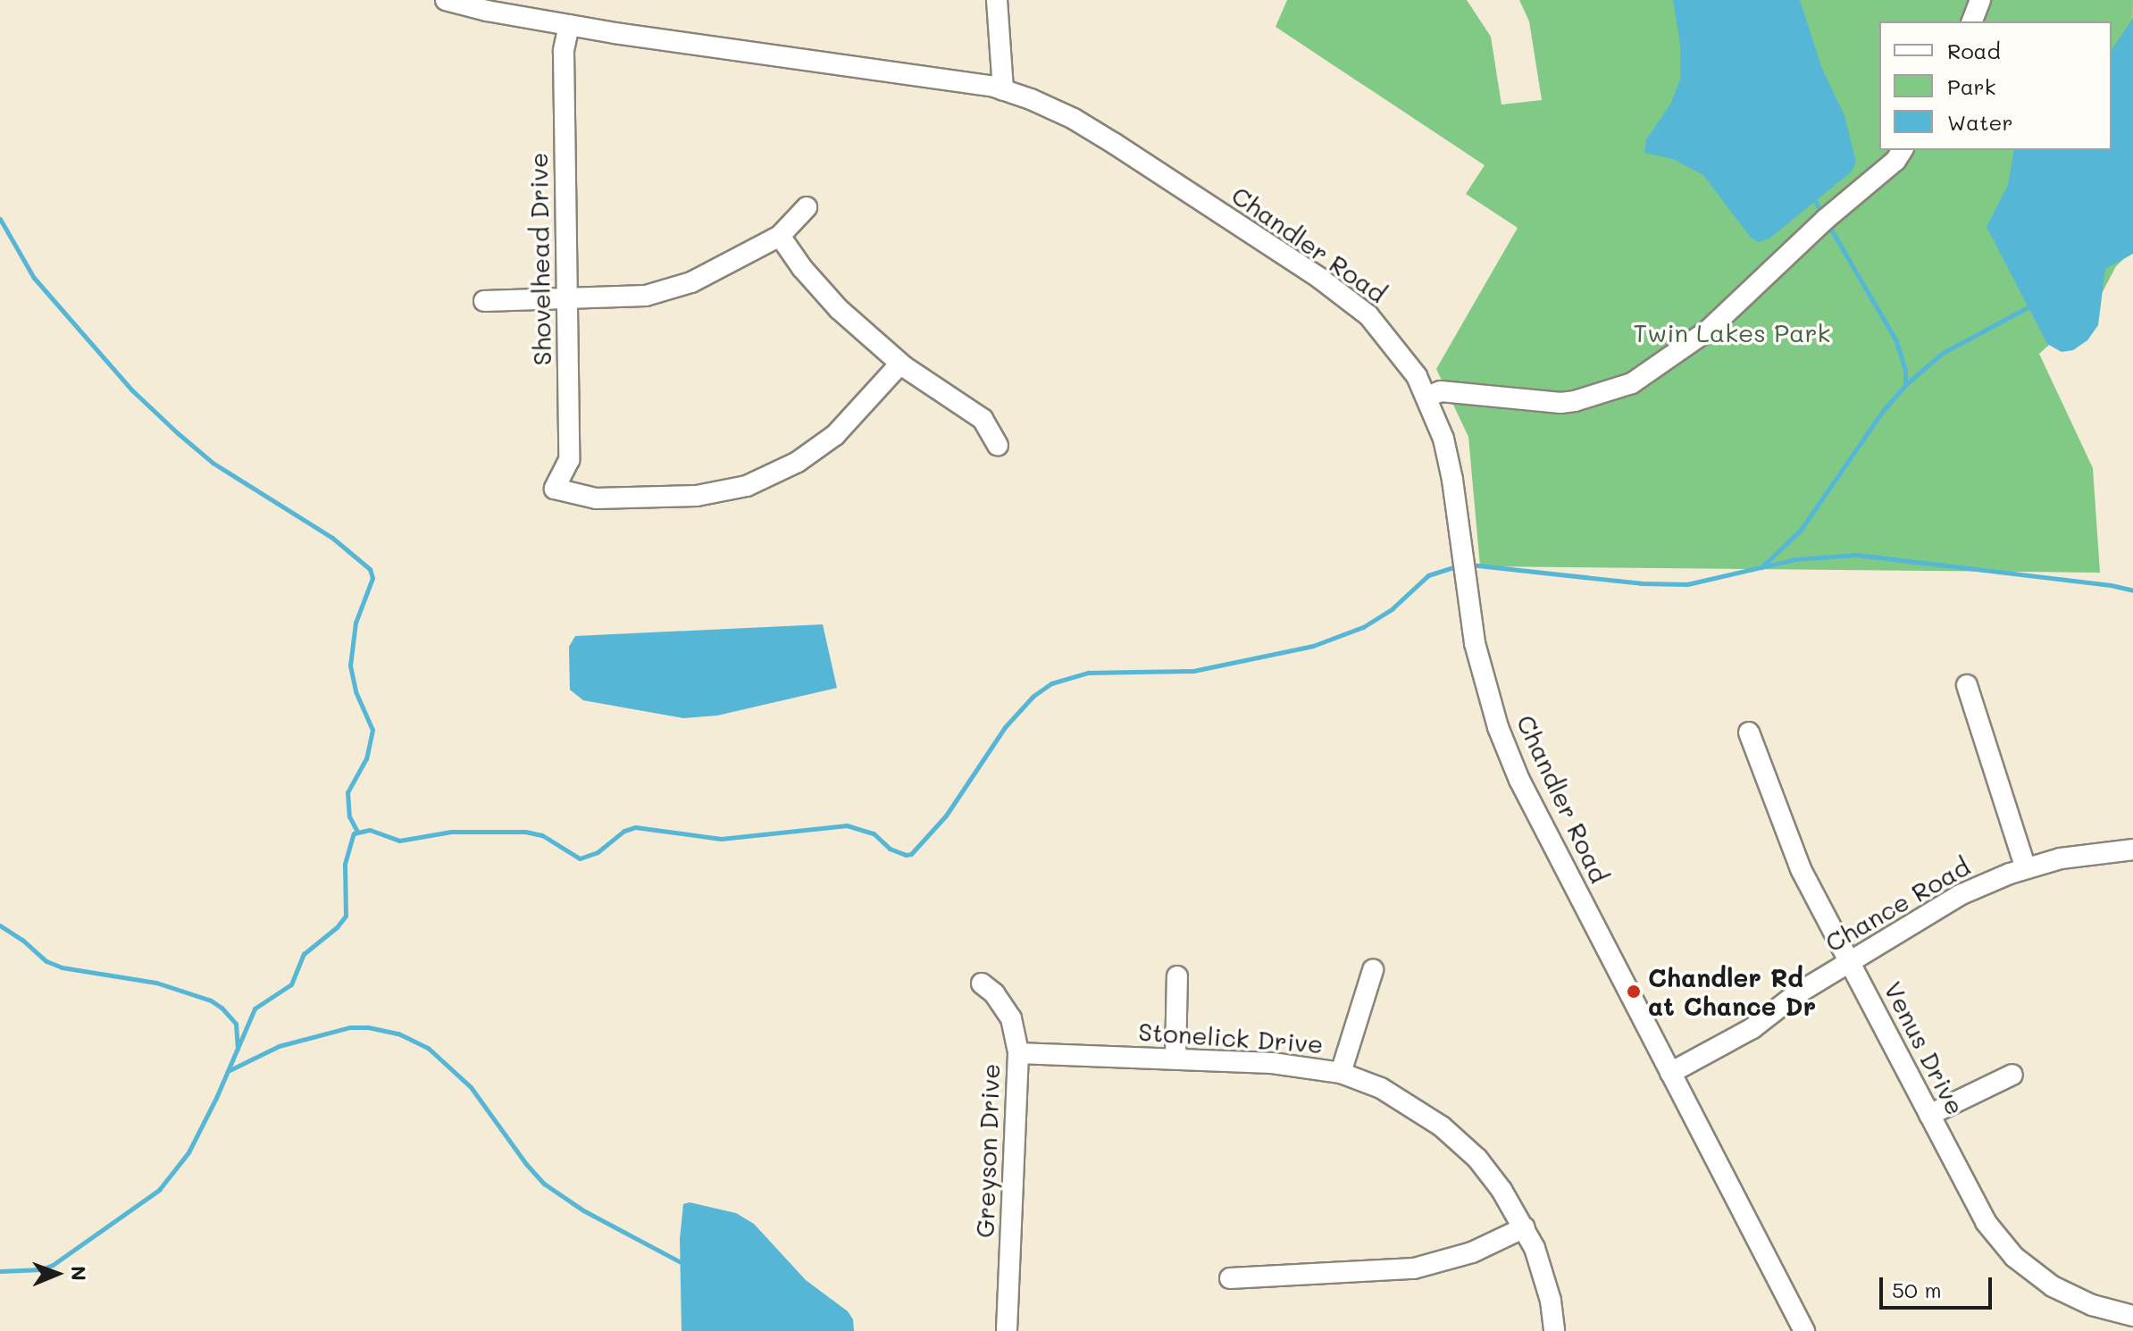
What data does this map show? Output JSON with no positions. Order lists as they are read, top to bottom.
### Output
{
  "streets": {
    "street": [
      "Chandler Road",
      "Shovelhead Drive",
      "Chance Road",
      "Stonelick Drive",
      "Venus Drive",
      "Greyson Drive"
    ]
  },
  "crossings": [
    ["Chandler Road", "Shovelhead Drive"],
    ["Chandler Road", "Chance Road"],
    ["Chance Road", "Venus Drive"],
    ["Stonelick Drive", "Greyson Drive"]
  ],
  "parks": ["Twin Lakes Park"],
  "places": ["Chandler Rd at Chance Dr"],
  "legend": ["Road", "Park", "Water"],
  "scale_bar": "50 m",
  "north": "right"
}
